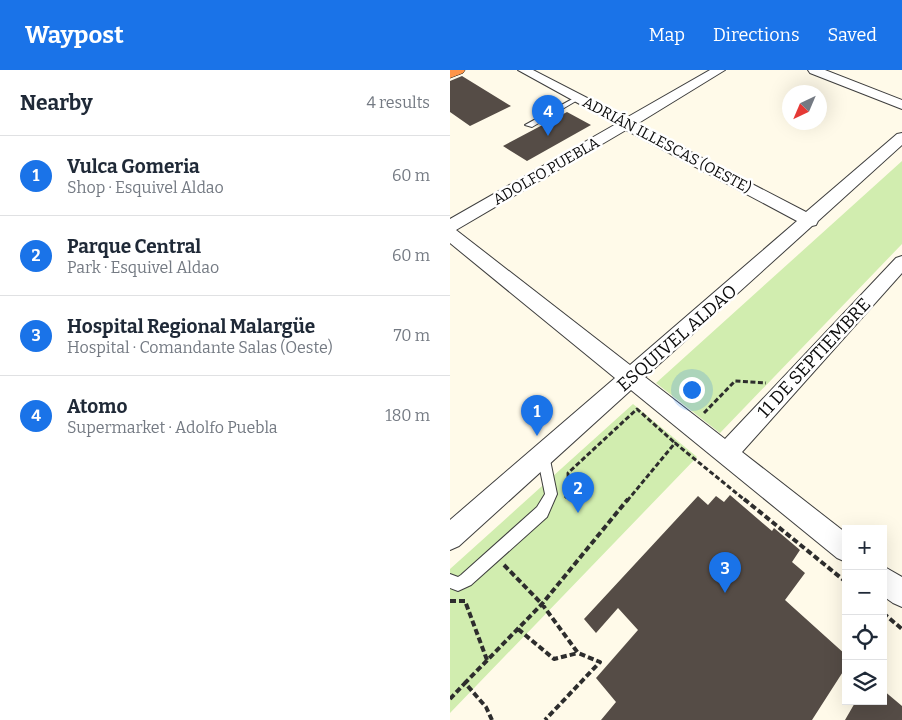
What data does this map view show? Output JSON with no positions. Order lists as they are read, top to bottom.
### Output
{
  "streets": {
    "street": [
      "ADRIÁN ILLESCAS (OESTE)",
      "ADOLFO PUEBLA",
      "ESQUIVEL ALDAO",
      "11 DE SEPTIEMBRE"
    ]
  },
  "crossings": [
    ["ADRIÁN ILLESCAS (OESTE)", "ADOLFO PUEBLA"],
    ["ADRIÁN ILLESCAS (OESTE)", "ESQUIVEL ALDAO"]
  ],
  "north": "bottom left",
  "page": {
    "header": "Waypost",
    "nav": ["Map", "Directions", "Saved"],
    "heading": ["Nearby", "4 results"],
    "pins": [
      "4",
      "1",
      "2",
      "3"
    ],
    "list": [
      {
        "mark": "1",
        "name": "Vulca Gomeria",
        "note": "Shop · Esquivel Aldao",
        "value": "60 m"
      },
      {
        "mark": "2",
        "name": "Parque Central",
        "note": "Park · Esquivel Aldao",
        "value": "60 m"
      },
      {
        "mark": "3",
        "name": "Hospital Regional Malargüe",
        "note": "Hospital · Comandante Salas (Oeste)",
        "value": "70 m"
      },
      {
        "mark": "4",
        "name": "Atomo",
        "note": "Supermarket · Adolfo Puebla",
        "value": "180 m"
      }
    ],
    "map_buttons": ["+", "−"]
  }
}
